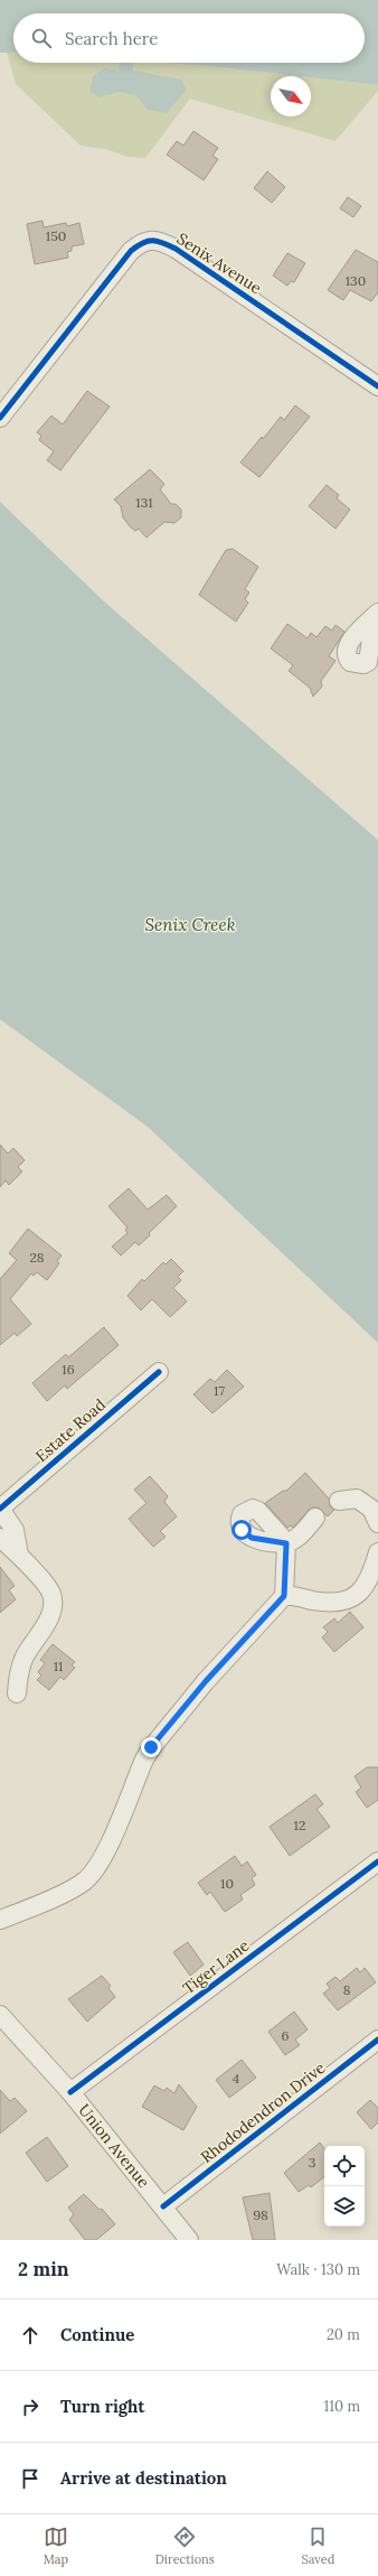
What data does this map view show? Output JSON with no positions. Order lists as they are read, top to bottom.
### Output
{
  "streets": {
    "street": [
      "Senix Avenue",
      "Estate Road",
      "Tiger Lane",
      "Rhododendron Drive",
      "Union Avenue"
    ]
  },
  "crossings": [
    ["Tiger Lane", "Union Avenue"],
    ["Rhododendron Drive", "Union Avenue"]
  ],
  "water": ["Senix Creek"],
  "house_numbers": [
    "150",
    "130",
    "131",
    "28",
    "16",
    "17",
    "11",
    "12",
    "10",
    "8",
    "6",
    "4",
    "3",
    "98"
  ],
  "north": "bottom right",
  "page": {
    "search": "Search here",
    "heading": ["2 min", "Walk · 130 m"],
    "list": [
      ["Continue", "20 m"],
      ["Turn right", "110 m"],
      "Arrive at destination"
    ],
    "nav": ["Map", "Directions", "Saved"]
  }
}
